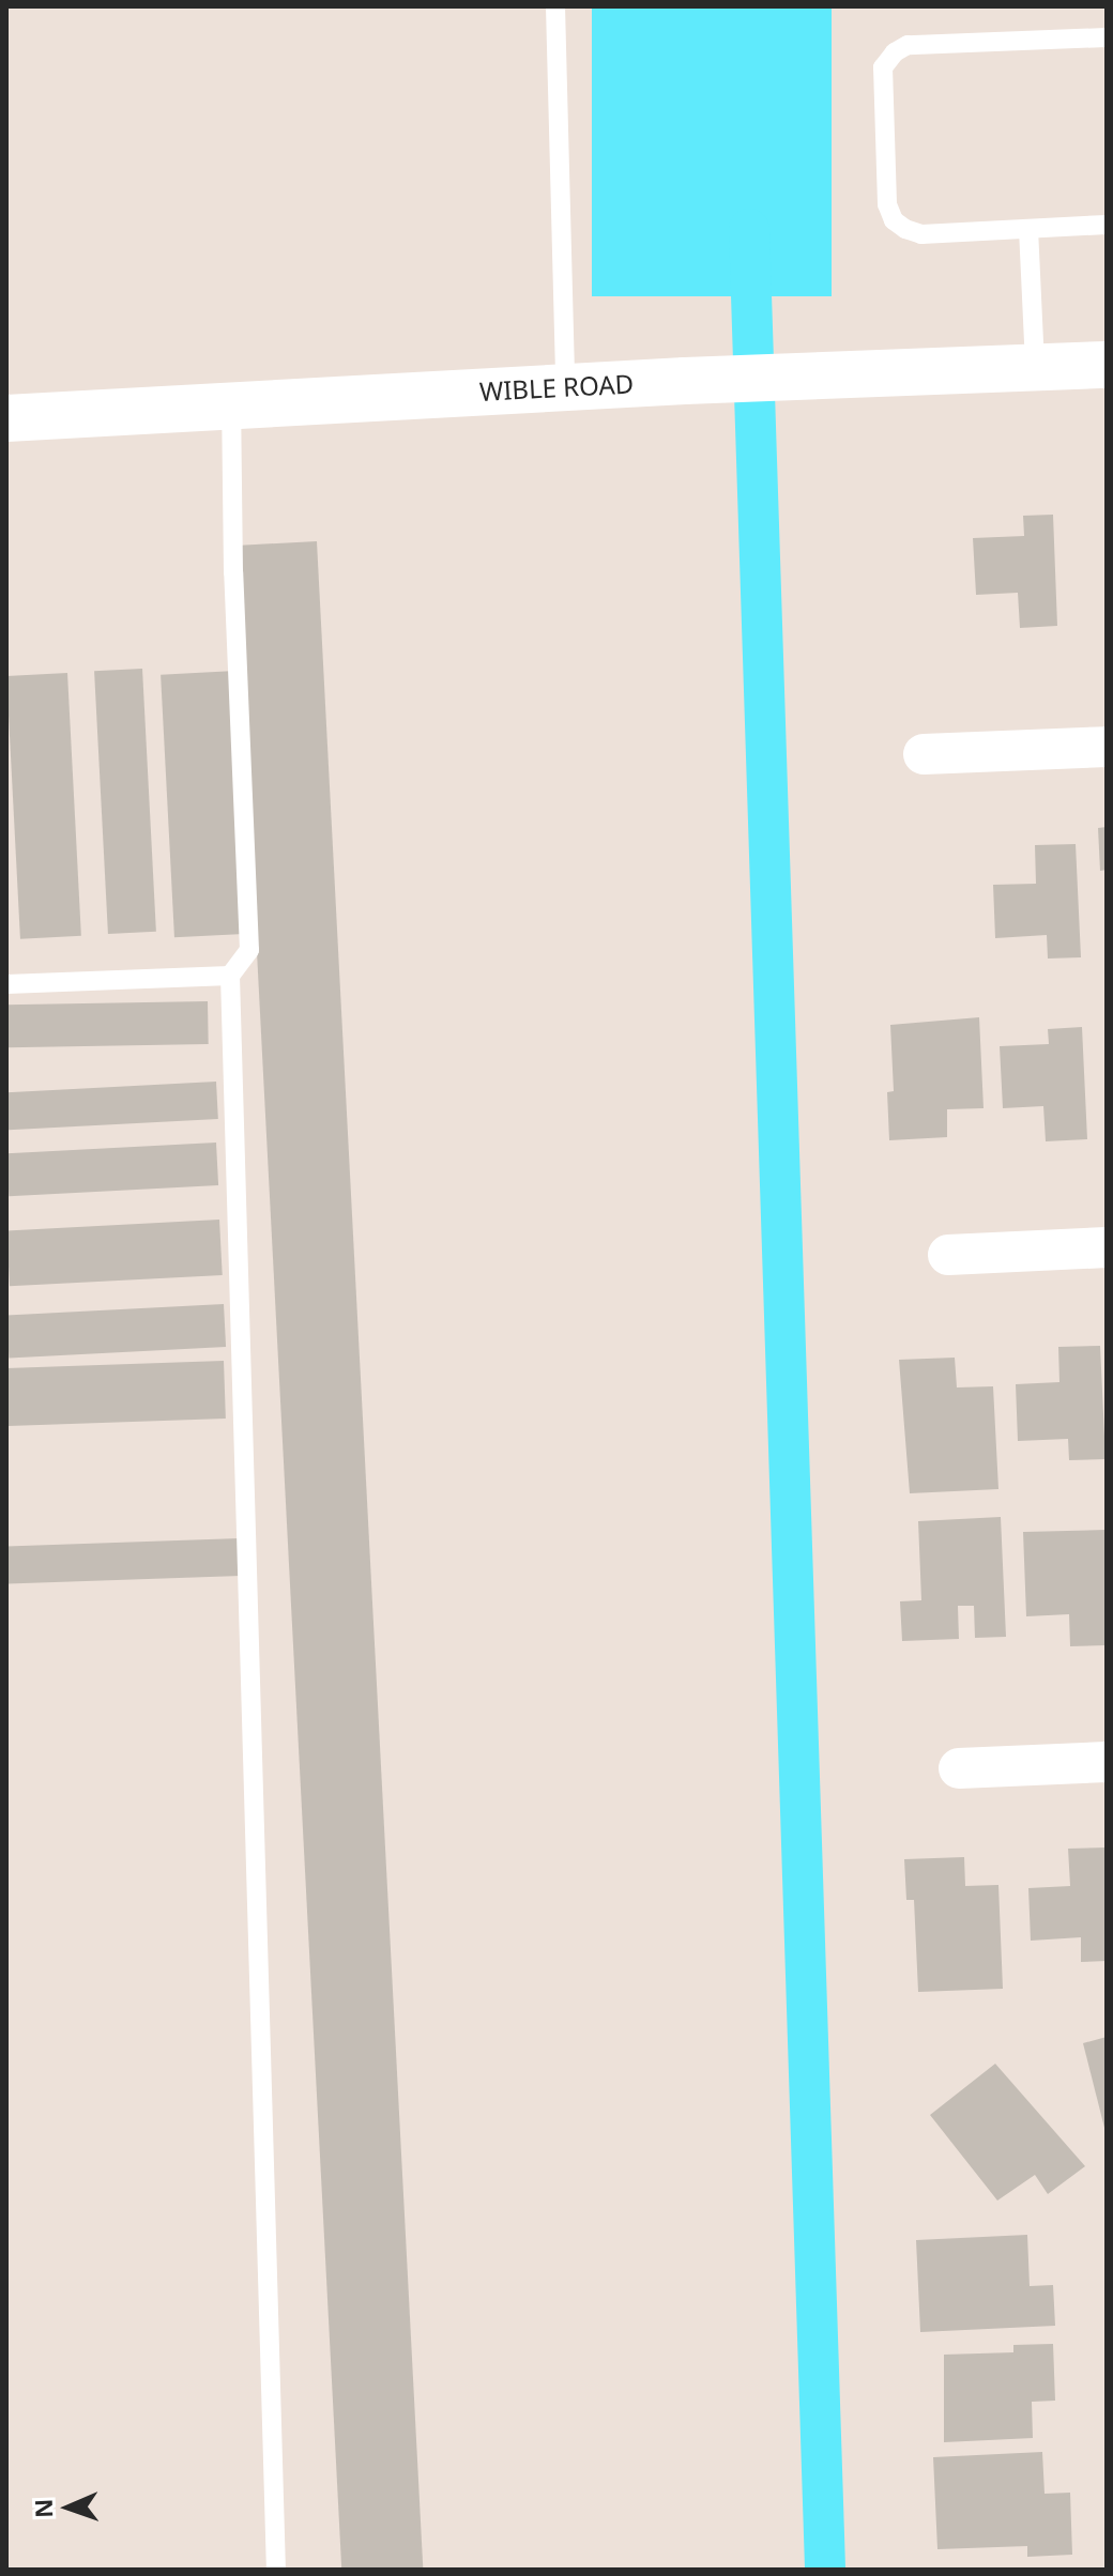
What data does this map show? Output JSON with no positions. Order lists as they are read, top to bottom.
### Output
{
  "streets": {
    "street": ["WIBLE ROAD"]
  },
  "north": "left"
}
